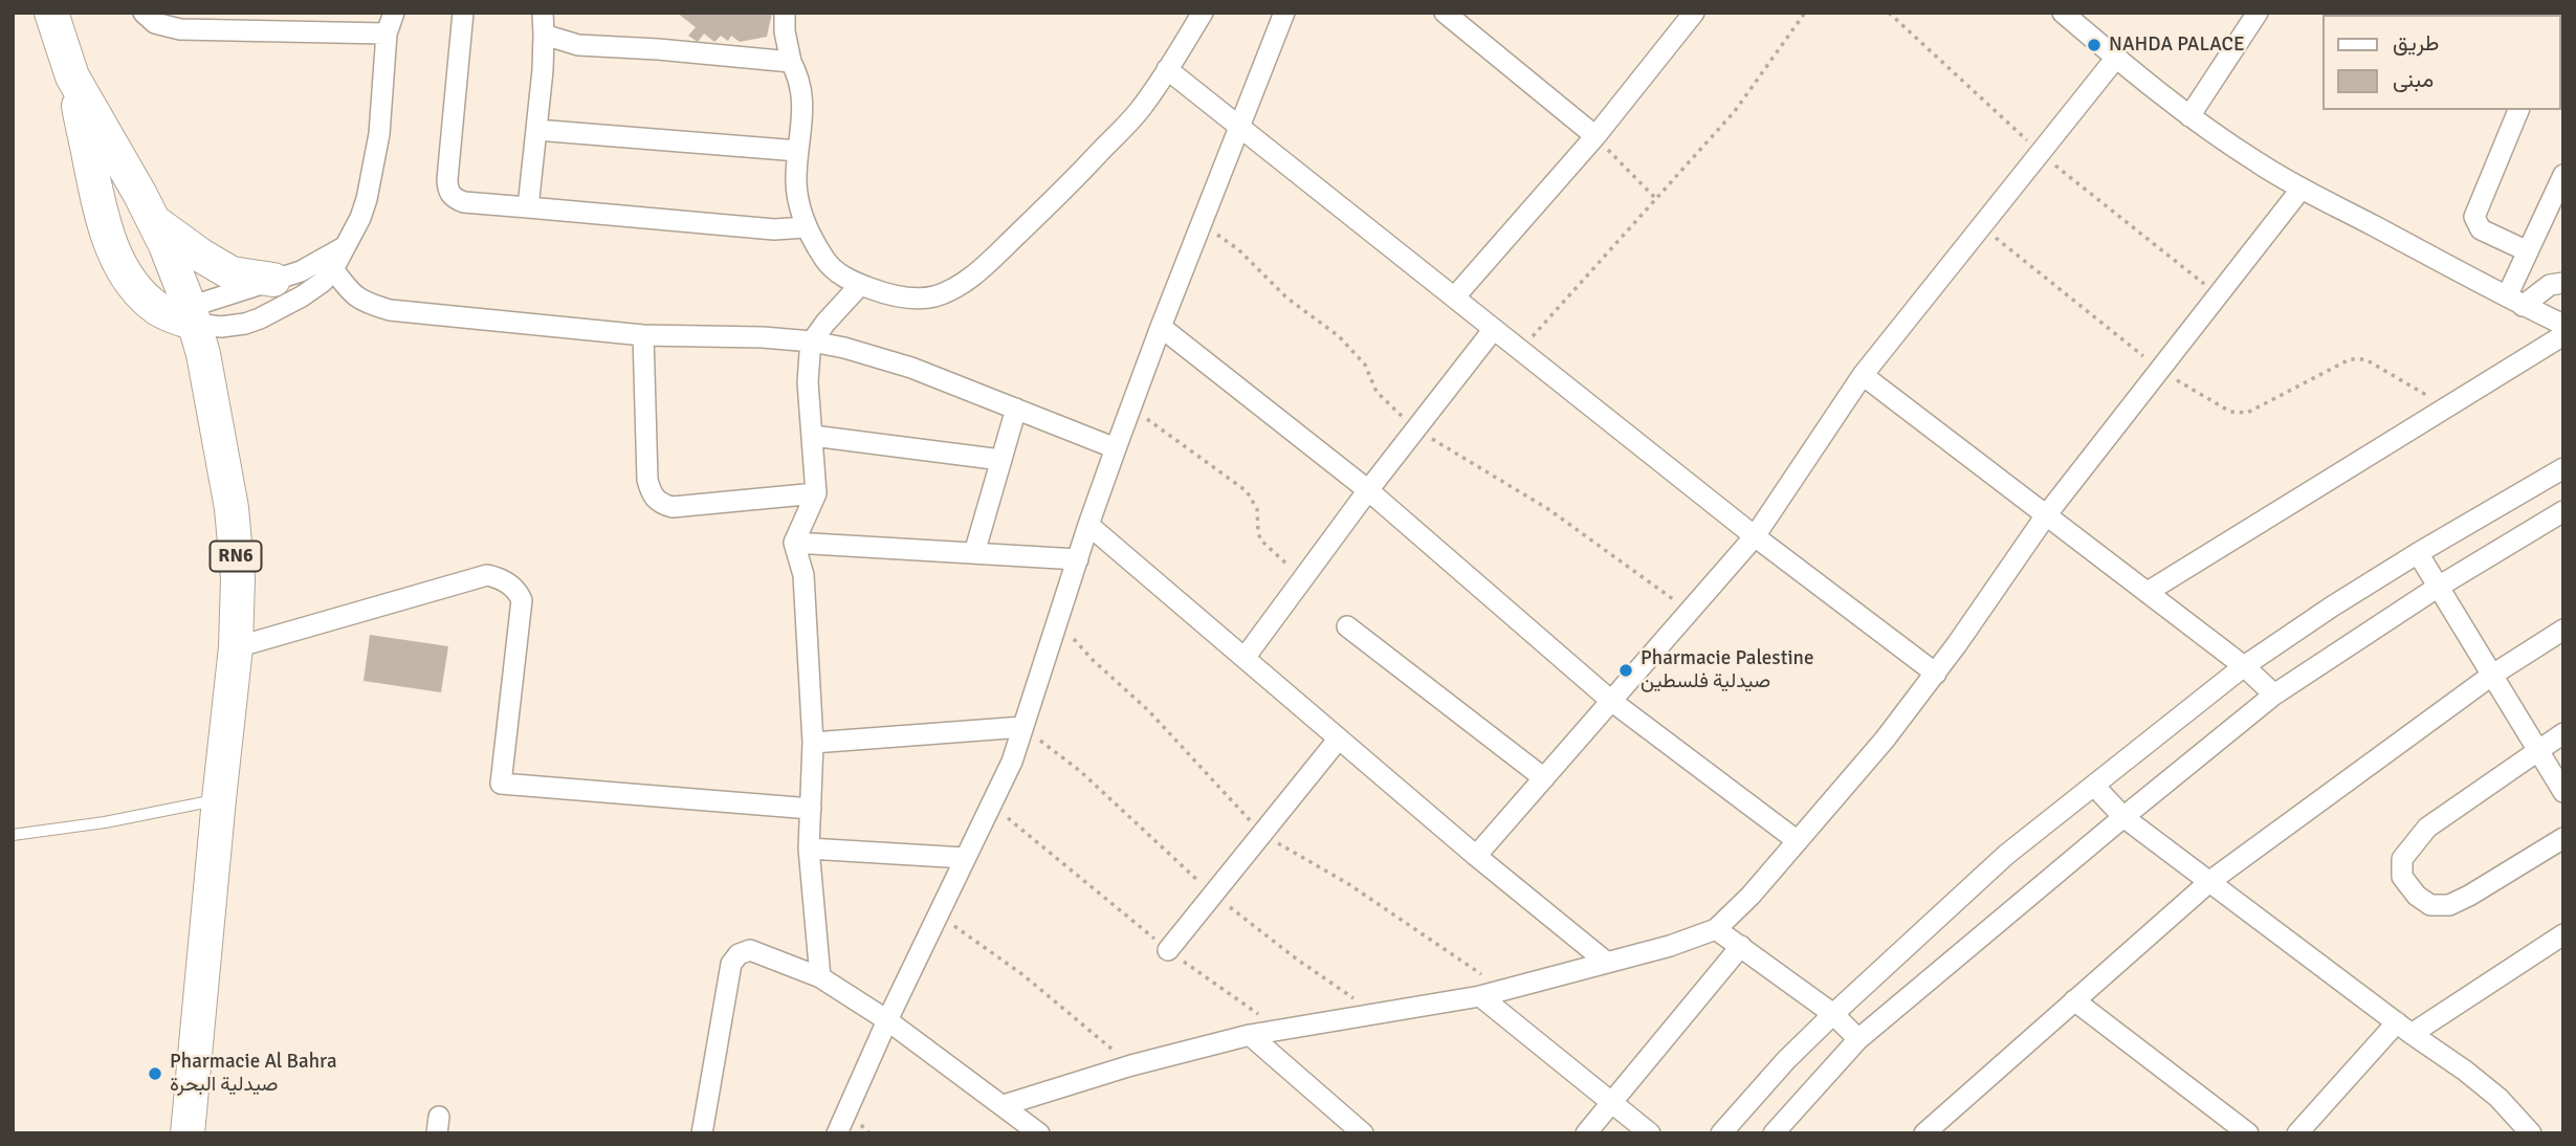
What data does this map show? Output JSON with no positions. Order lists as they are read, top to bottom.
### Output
{
  "streets": {
    "main road": ["RN6"]
  },
  "places": ["NAHDA PALACE", "Pharmacie Palestine صيدلية فلسطين", "Pharmacie Al Bahra صيدلية البحرة"],
  "legend": ["طريق", "مبنى"]
}
